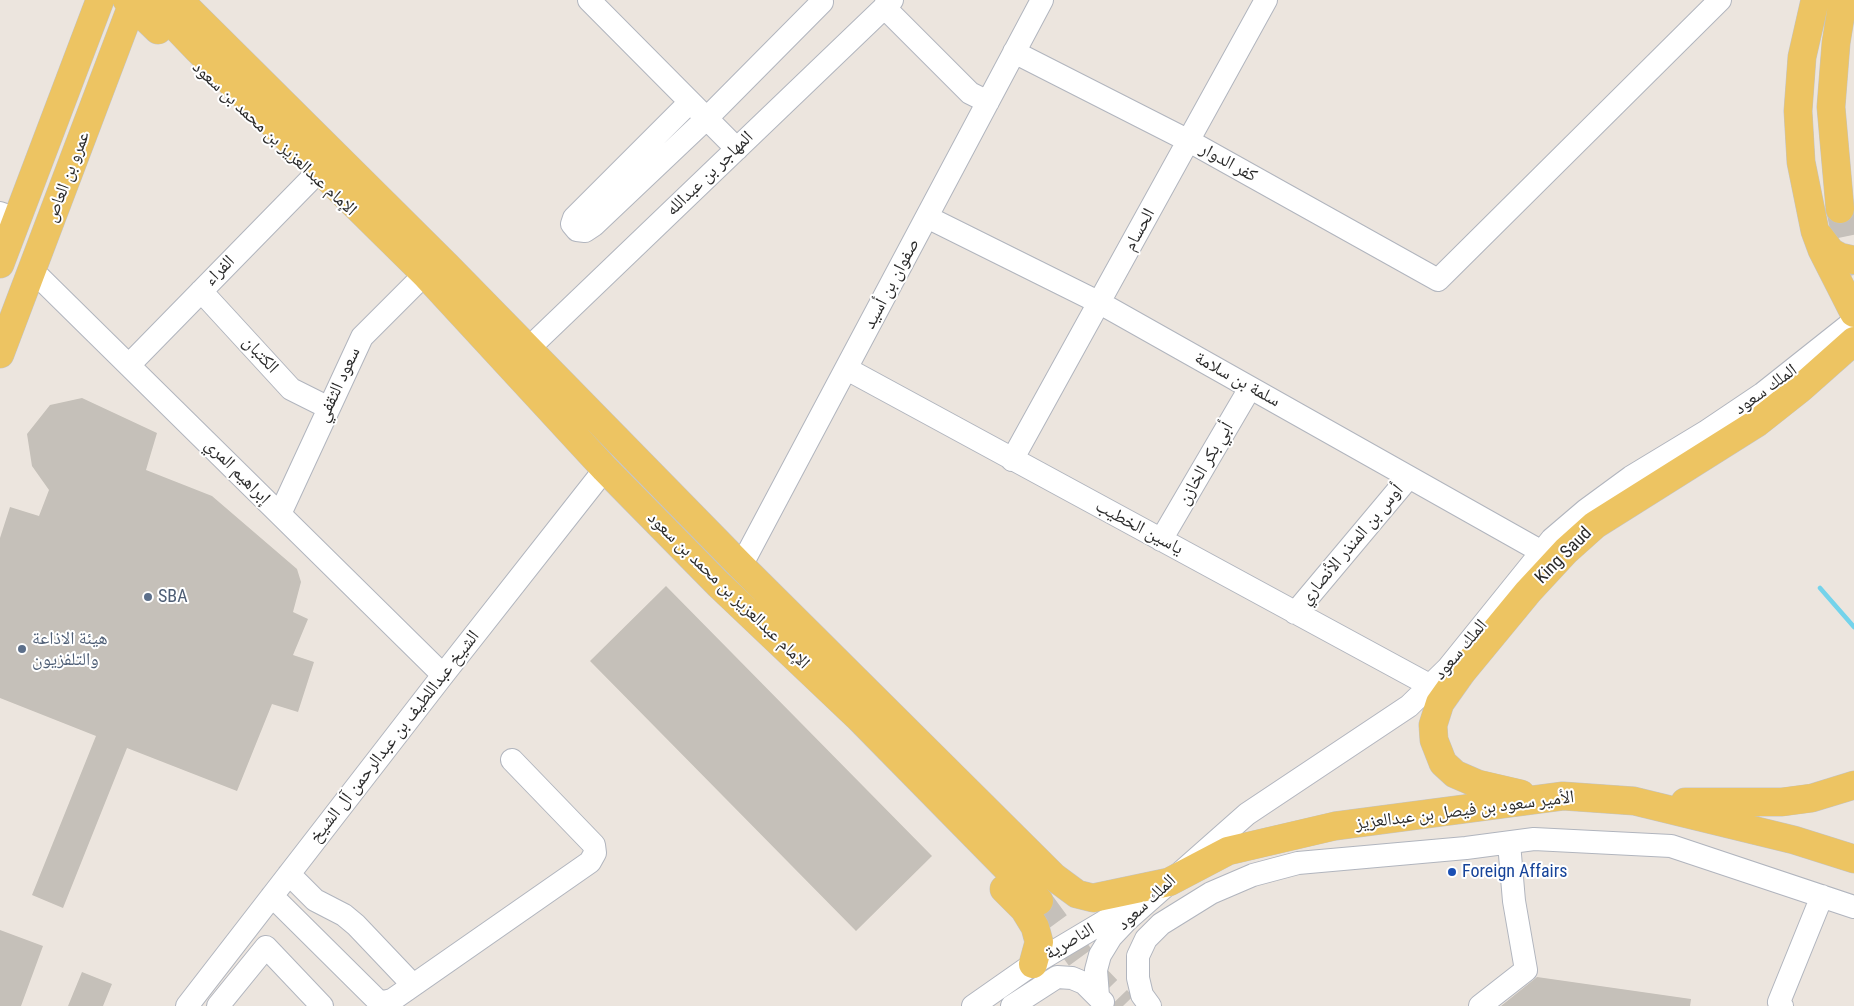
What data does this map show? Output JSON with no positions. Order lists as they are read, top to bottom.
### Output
{
  "streets": {
    "main road": [
      "الإمام عبدالعزيز بن محمد بن سعود",
      "عمرو بن العاص",
      "King Saud",
      "الأمير سعود بن فيصل بن عبدالعزيز"
    ],
    "street": [
      "كفر الدوار",
      "المهاجر بن عبدالله",
      "الحسام",
      "الفراء",
      "صفوان بن أسيد",
      "الكتبان",
      "سلمة بن سلامة",
      "سعود الثقفي",
      "الملك سعود",
      "أبي بكر الخازن",
      "إبراهيم المري",
      "ياسين الخطيب",
      "أوس بن المنذر الأنصاري",
      "الشيخ عبداللطيف بن عبدالرحمن آل الشيخ",
      "الناصرية"
    ]
  },
  "crossings": [
    ["الإمام عبدالعزيز بن محمد بن سعود", "المهاجر بن عبدالله"],
    ["الإمام عبدالعزيز بن محمد بن سعود", "عمرو بن العاص"],
    ["الإمام عبدالعزيز بن محمد بن سعود", "الفراء"],
    ["الإمام عبدالعزيز بن محمد بن سعود", "صفوان بن أسيد"],
    ["الإمام عبدالعزيز بن محمد بن سعود", "سعود الثقفي"],
    ["الإمام عبدالعزيز بن محمد بن سعود", "الملك سعود"],
    ["الإمام عبدالعزيز بن محمد بن سعود", "الشيخ عبداللطيف بن عبدالرحمن آل الشيخ"],
    ["الإمام عبدالعزيز بن محمد بن سعود", "الأمير سعود بن فيصل بن عبدالعزيز"],
    ["الإمام عبدالعزيز بن محمد بن سعود", "الناصرية"],
    ["كفر الدوار", "الحسام"],
    ["كفر الدوار", "صفوان بن أسيد"],
    ["عمرو بن العاص", "إبراهيم المري"],
    ["الحسام", "سلمة بن سلامة"],
    ["الحسام", "ياسين الخطيب"],
    ["الفراء", "الكتبان"],
    ["الفراء", "إبراهيم المري"],
    ["صفوان بن أسيد", "سلمة بن سلامة"],
    ["صفوان بن أسيد", "ياسين الخطيب"],
    ["الكتبان", "سعود الثقفي"],
    ["سلمة بن سلامة", "الملك سعود"],
    ["سلمة بن سلامة", "أبي بكر الخازن"],
    ["سلمة بن سلامة", "أوس بن المنذر الأنصاري"],
    ["سعود الثقفي", "إبراهيم المري"],
    ["الملك سعود", "ياسين الخطيب"],
    ["الملك سعود", "King Saud"],
    ["الملك سعود", "الأمير سعود بن فيصل بن عبدالعزيز"],
    ["الملك سعود", "الناصرية"],
    ["أبي بكر الخازن", "ياسين الخطيب"],
    ["إبراهيم المري", "الشيخ عبداللطيف بن عبدالرحمن آل الشيخ"],
    ["ياسين الخطيب", "أوس بن المنذر الأنصاري"],
    ["King Saud", "الأمير سعود بن فيصل بن عبدالعزيز"],
    ["الأمير سعود بن فيصل بن عبدالعزيز", "الناصرية"]
  ],
  "places": ["SBA", "هيئة الاذاعة والتلفزيون", "Foreign Affairs"]
}
